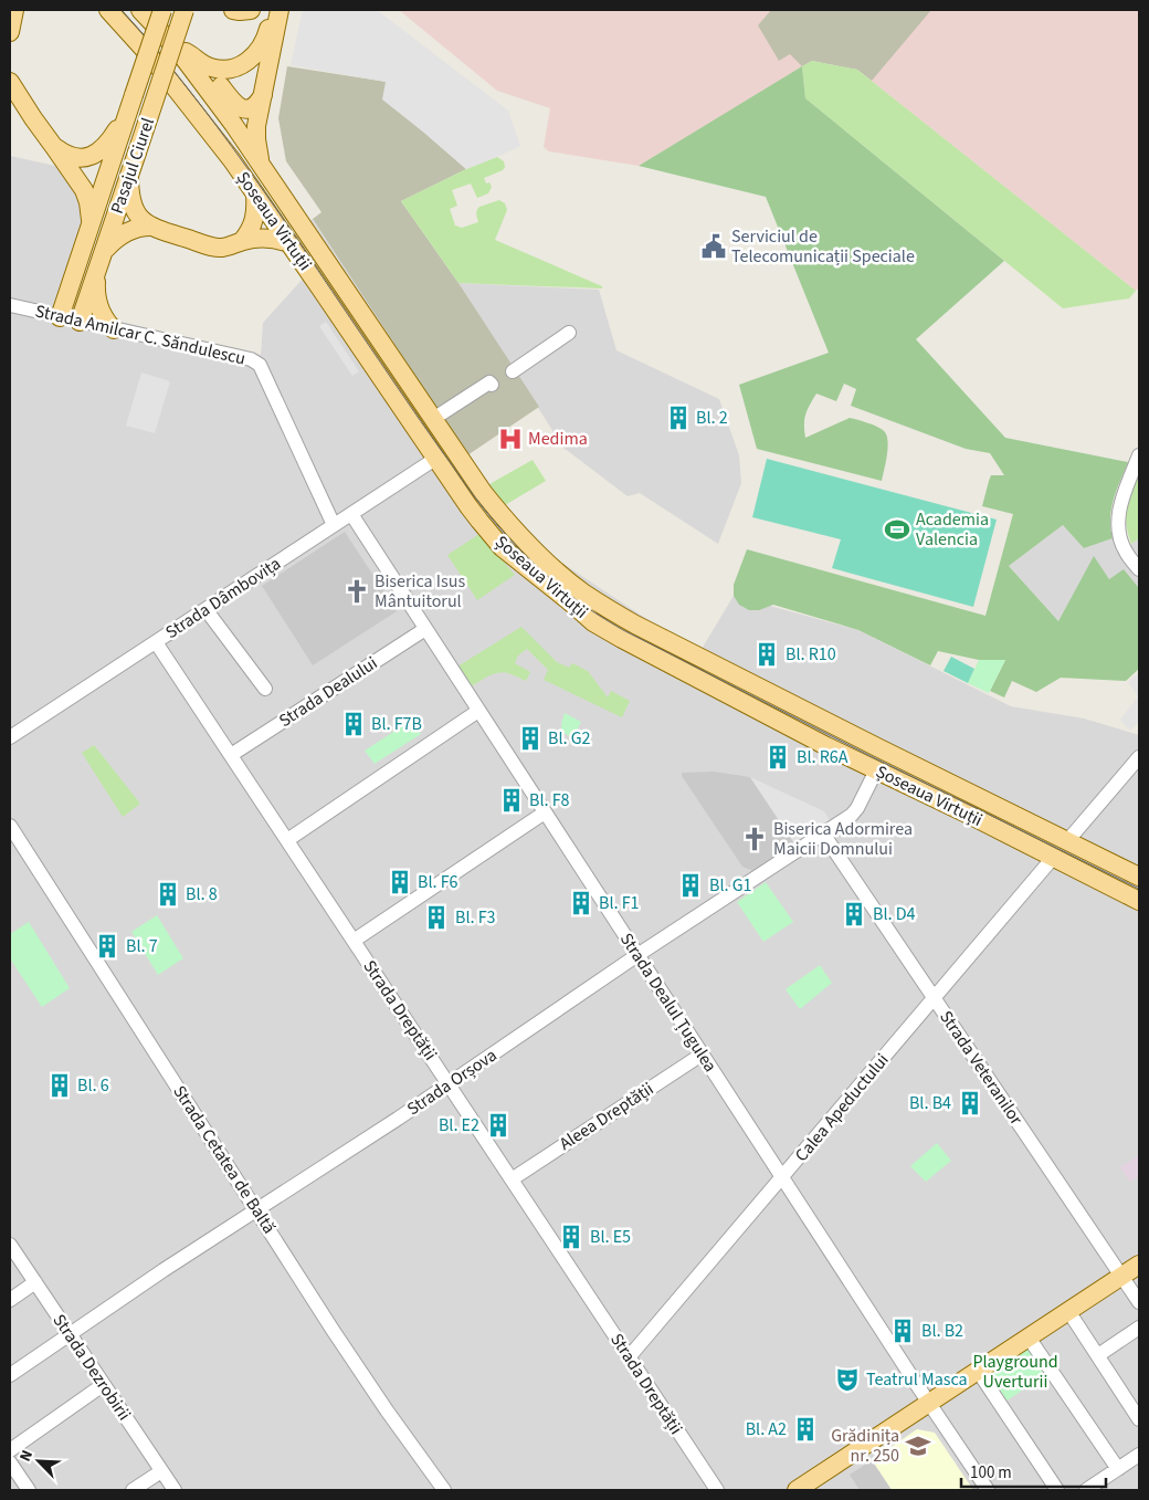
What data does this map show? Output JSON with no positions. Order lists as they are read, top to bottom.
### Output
{
  "streets": {
    "main road": ["Pasajul Ciurel", "Șoseaua Virtuții"],
    "street": [
      "Strada Amilcar C. Săndulescu",
      "Strada Dâmbovița",
      "Strada Dealului",
      "Strada Dealul Țugulea",
      "Strada Dreptății",
      "Strada Veteranilor",
      "Strada Orșova",
      "Calea Apeductului",
      "Aleea Dreptății",
      "Strada Cetatea de Baltă",
      "Strada Dezrobirii"
    ]
  },
  "crossings": [
    ["Pasajul Ciurel", "Strada Amilcar C. Săndulescu"],
    ["Șoseaua Virtuții", "Strada Dâmbovița"],
    ["Șoseaua Virtuții", "Strada Orșova"],
    ["Șoseaua Virtuții", "Calea Apeductului"],
    ["Strada Amilcar C. Săndulescu", "Strada Dâmbovița"],
    ["Strada Dâmbovița", "Strada Dealul Țugulea"],
    ["Strada Dâmbovița", "Strada Dreptății"],
    ["Strada Dealului", "Strada Dealul Țugulea"],
    ["Strada Dealului", "Strada Dreptății"],
    ["Strada Dealul Țugulea", "Strada Orșova"],
    ["Strada Dealul Țugulea", "Calea Apeductului"],
    ["Strada Dealul Țugulea", "Aleea Dreptății"],
    ["Strada Dreptății", "Strada Orșova"],
    ["Strada Dreptății", "Calea Apeductului"],
    ["Strada Dreptății", "Aleea Dreptății"],
    ["Strada Veteranilor", "Strada Orșova"],
    ["Strada Veteranilor", "Calea Apeductului"],
    ["Strada Orșova", "Strada Cetatea de Baltă"],
    ["Strada Orșova", "Strada Dezrobirii"]
  ],
  "parks": ["Playground Uverturii"],
  "places": {
    "public building": ["Serviciul de Telecomunicații Speciale"],
    "building": [
      "Bl. 2",
      "Bl. R10",
      "Bl. F7B",
      "Bl. G2",
      "Bl. R6A",
      "Bl. F8",
      "Bl. F6",
      "Bl. G1",
      "Bl. 8",
      "Bl. F1",
      "Bl. D4",
      "Bl. F3",
      "Bl. 7",
      "Bl. 6",
      "Bl. B4",
      "Bl. E2",
      "Bl. E5",
      "Bl. B2",
      "Bl. A2"
    ],
    "hospital": ["Medima"],
    "sports": ["Academia Valencia"],
    "church": ["Biserica Isus Mântuitorul", "Biserica Adormirea Maicii Domnului"],
    "theatre": ["Teatrul Masca"],
    "school or university": ["Grădinița nr. 250"]
  },
  "scale_bar": "100 m",
  "north": "top left"
}
